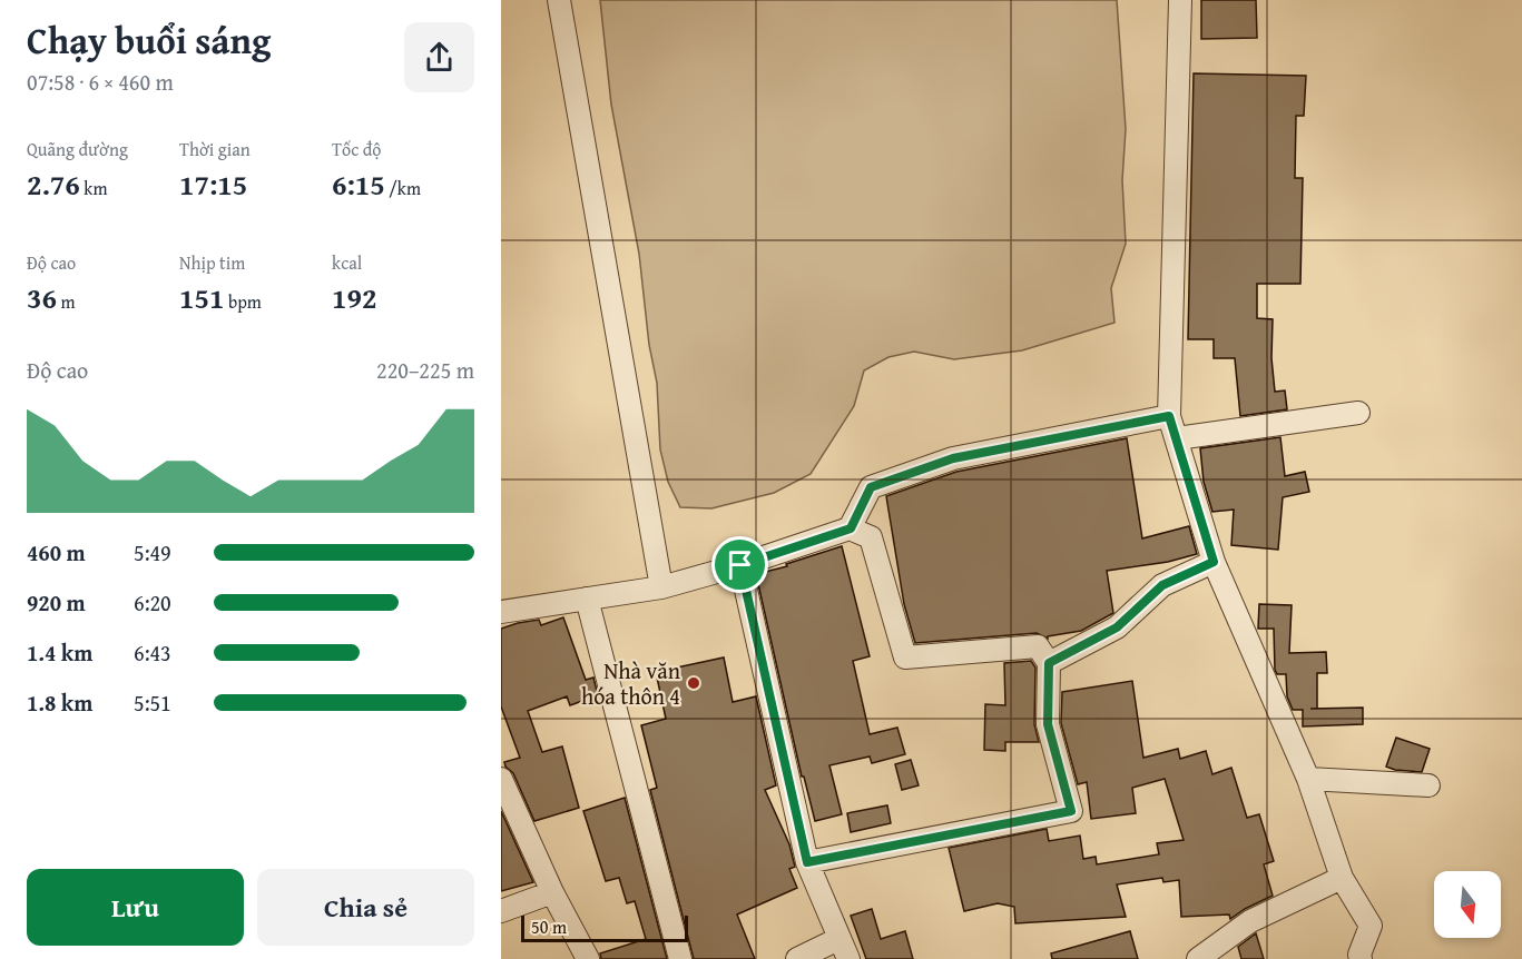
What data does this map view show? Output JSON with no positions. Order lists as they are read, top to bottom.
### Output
{
  "places": ["Nhà văn hóa thôn 4"],
  "scale_bar": "50 m",
  "north": "bottom",
  "page": {
    "heading": ["Chạy buổi sáng", "07:58 · 6 × 460 m"],
    "stats": [
      ["Quãng đường", "2.76 km"],
      ["Thời gian", "17:15"],
      ["Tốc độ", "6:15 /km"],
      ["Độ cao", "36 m"],
      ["Nhịp tim", "151 bpm"],
      ["kcal", "192"]
    ],
    "chart": ["Độ cao", "220–225 m"],
    "list": [
      {
        "name": "460 m",
        "note": "5:49"
      },
      {
        "name": "920 m",
        "note": "6:20"
      },
      {
        "name": "1.4 km",
        "note": "6:43"
      },
      {
        "name": "1.8 km",
        "note": "5:51"
      }
    ],
    "buttons": ["Lưu", "Chia sẻ"],
    "scale": "50 m"
  }
}
